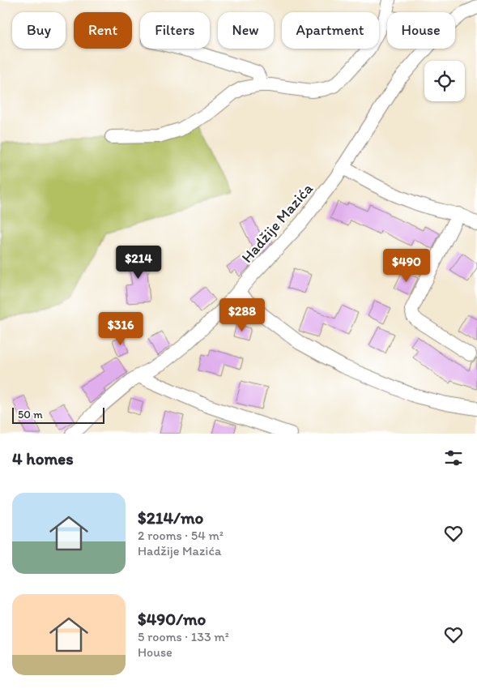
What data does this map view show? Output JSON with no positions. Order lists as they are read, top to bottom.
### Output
{
  "streets": {
    "street": ["Hadžije Mazića"]
  },
  "scale_bar": "50 m",
  "page": {
    "chip": [
      "Buy",
      "Rent",
      "Filters",
      "New",
      "Apartment",
      "House"
    ],
    "price": [
      "$214",
      "$490",
      "$288",
      "$316"
    ],
    "scale": "50 m",
    "heading": "4 homes",
    "list": [
      {
        "name": "$214/mo",
        "note": "2 rooms · 54 m² · Hadžije Mazića"
      },
      {
        "name": "$490/mo",
        "note": "5 rooms · 133 m² · House"
      }
    ]
  }
}
